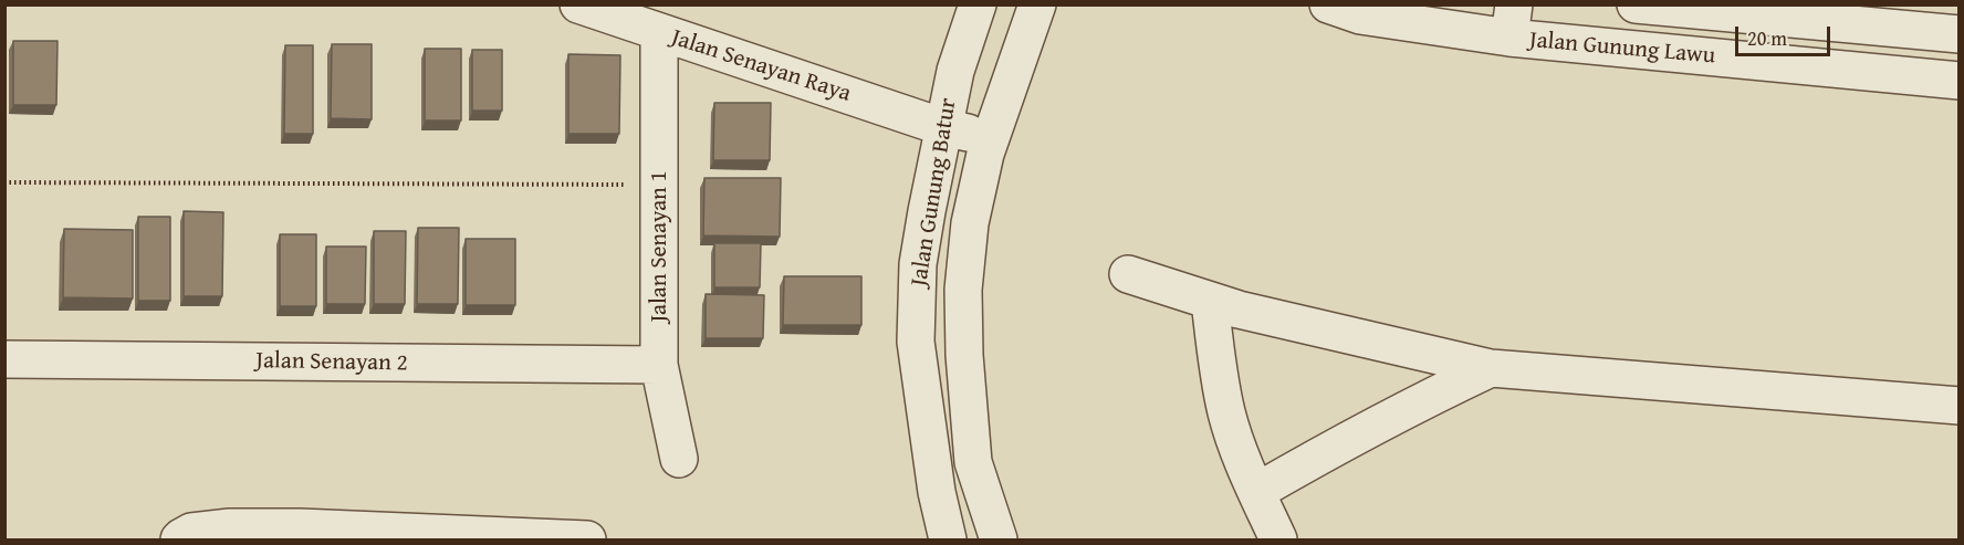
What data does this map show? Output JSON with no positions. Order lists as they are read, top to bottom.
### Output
{
  "streets": {
    "street": [
      "Jalan Gunung Lawu",
      "Jalan Senayan Raya",
      "Jalan Gunung Batur",
      "Jalan Senayan 1",
      "Jalan Senayan 2"
    ]
  },
  "crossings": [
    ["Jalan Senayan Raya", "Jalan Gunung Batur"],
    ["Jalan Senayan Raya", "Jalan Senayan 1"],
    ["Jalan Senayan 1", "Jalan Senayan 2"]
  ],
  "scale_bar": "20 m"
}
